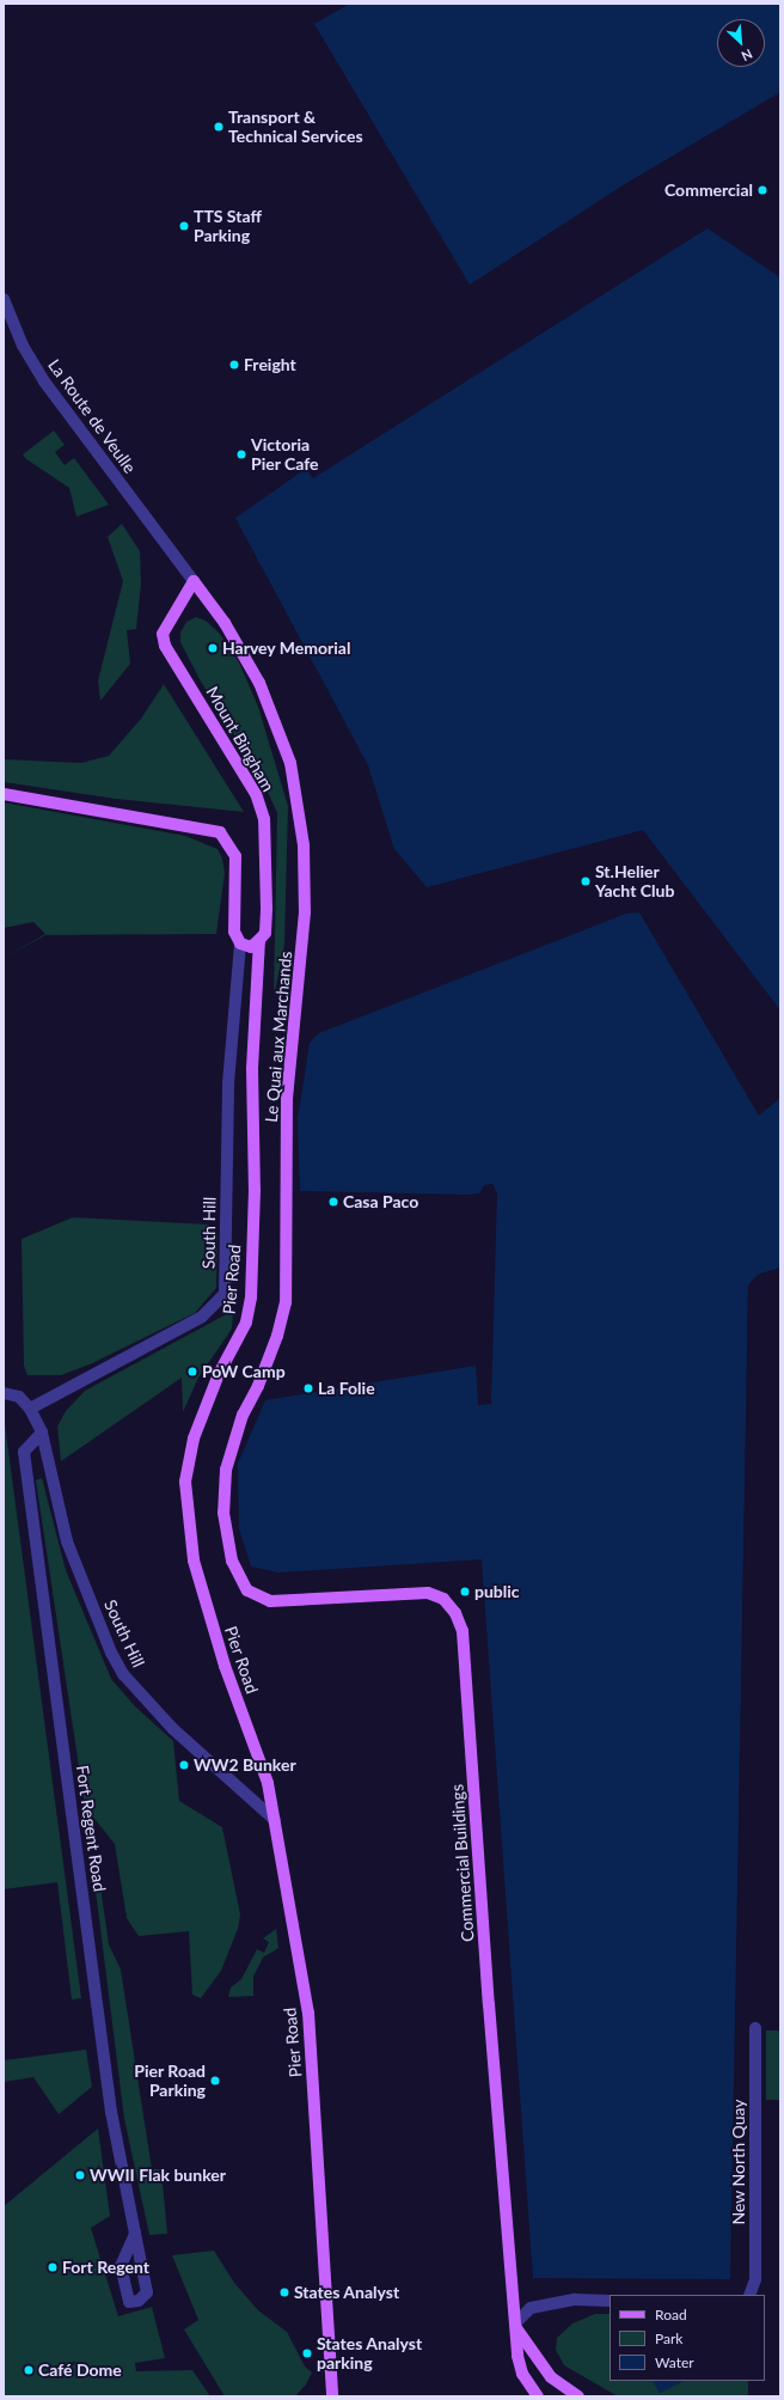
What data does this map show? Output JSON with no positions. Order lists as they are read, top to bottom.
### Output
{
  "streets": {
    "main road": [
      "Mount Bingham",
      "Le Quai aux Marchands",
      "Pier Road",
      "Commercial Buildings"
    ],
    "street": [
      "La Route de Veulle",
      "South Hill",
      "Fort Regent Road",
      "New North Quay"
    ]
  },
  "crossings": [
    ["La Route de Veulle", "Mount Bingham"],
    ["La Route de Veulle", "Le Quai aux Marchands"],
    ["Mount Bingham", "Le Quai aux Marchands"],
    ["Mount Bingham", "Pier Road"],
    ["Le Quai aux Marchands", "Commercial Buildings"],
    ["South Hill", "Pier Road"],
    ["South Hill", "Fort Regent Road"]
  ],
  "places": [
    "Transport & Technical Services",
    "Commercial",
    "TTS Staff Parking",
    "Freight",
    "Victoria Pier Cafe",
    "Harvey Memorial",
    "St.Helier Yacht Club",
    "Casa Paco",
    "PoW Camp",
    "La Folie",
    "public",
    "WW2 Bunker",
    "Pier Road Parking",
    "WWII Flak bunker",
    "Fort Regent",
    "States Analyst",
    "States Analyst parking",
    "Café Dome"
  ],
  "legend": ["Road", "Park", "Water"],
  "north": "bottom right"
}
